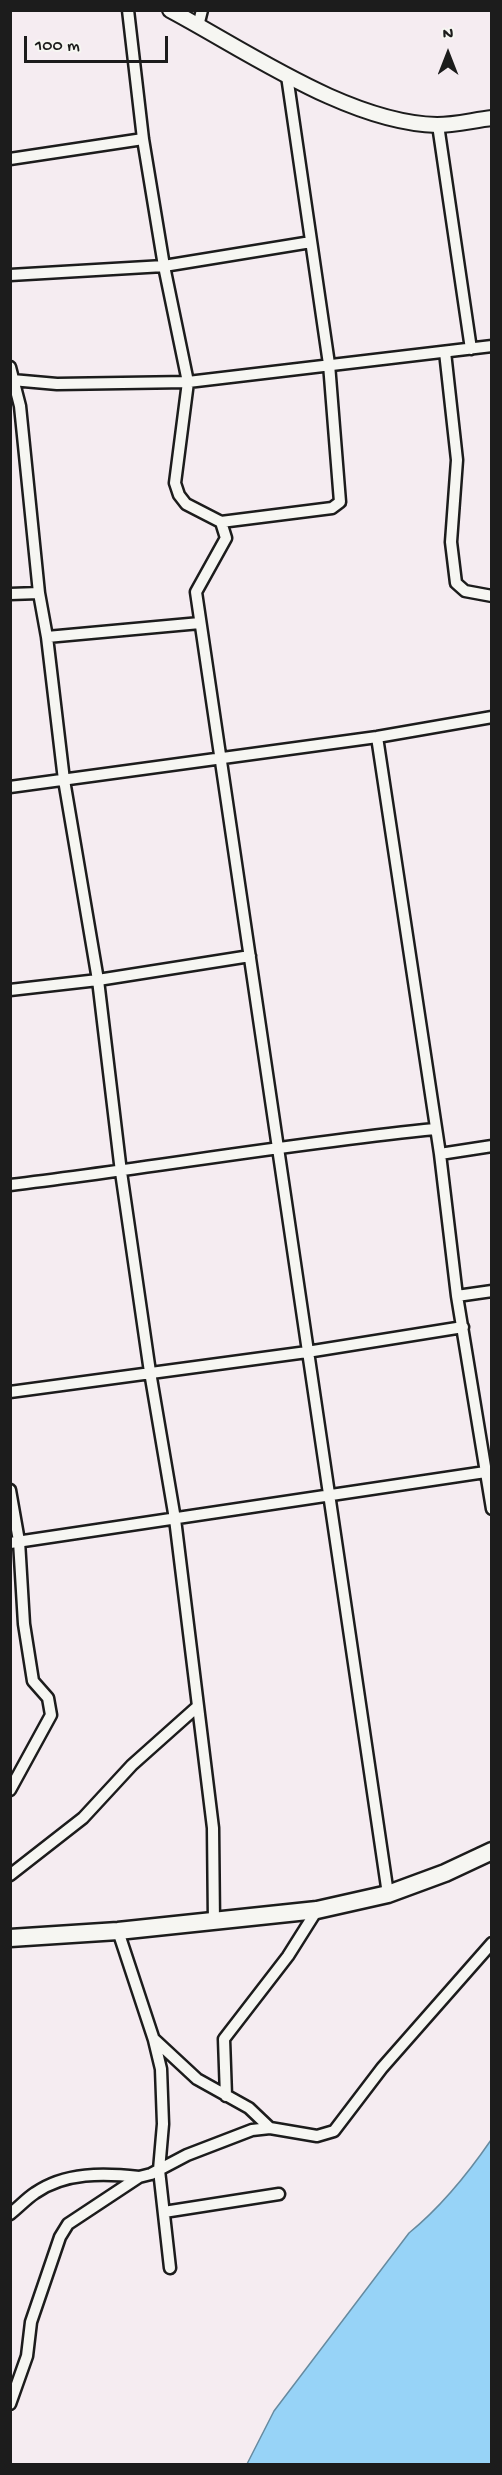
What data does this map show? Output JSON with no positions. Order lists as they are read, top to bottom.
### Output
{
  "scale_bar": "100 m",
  "north": "top"
}
